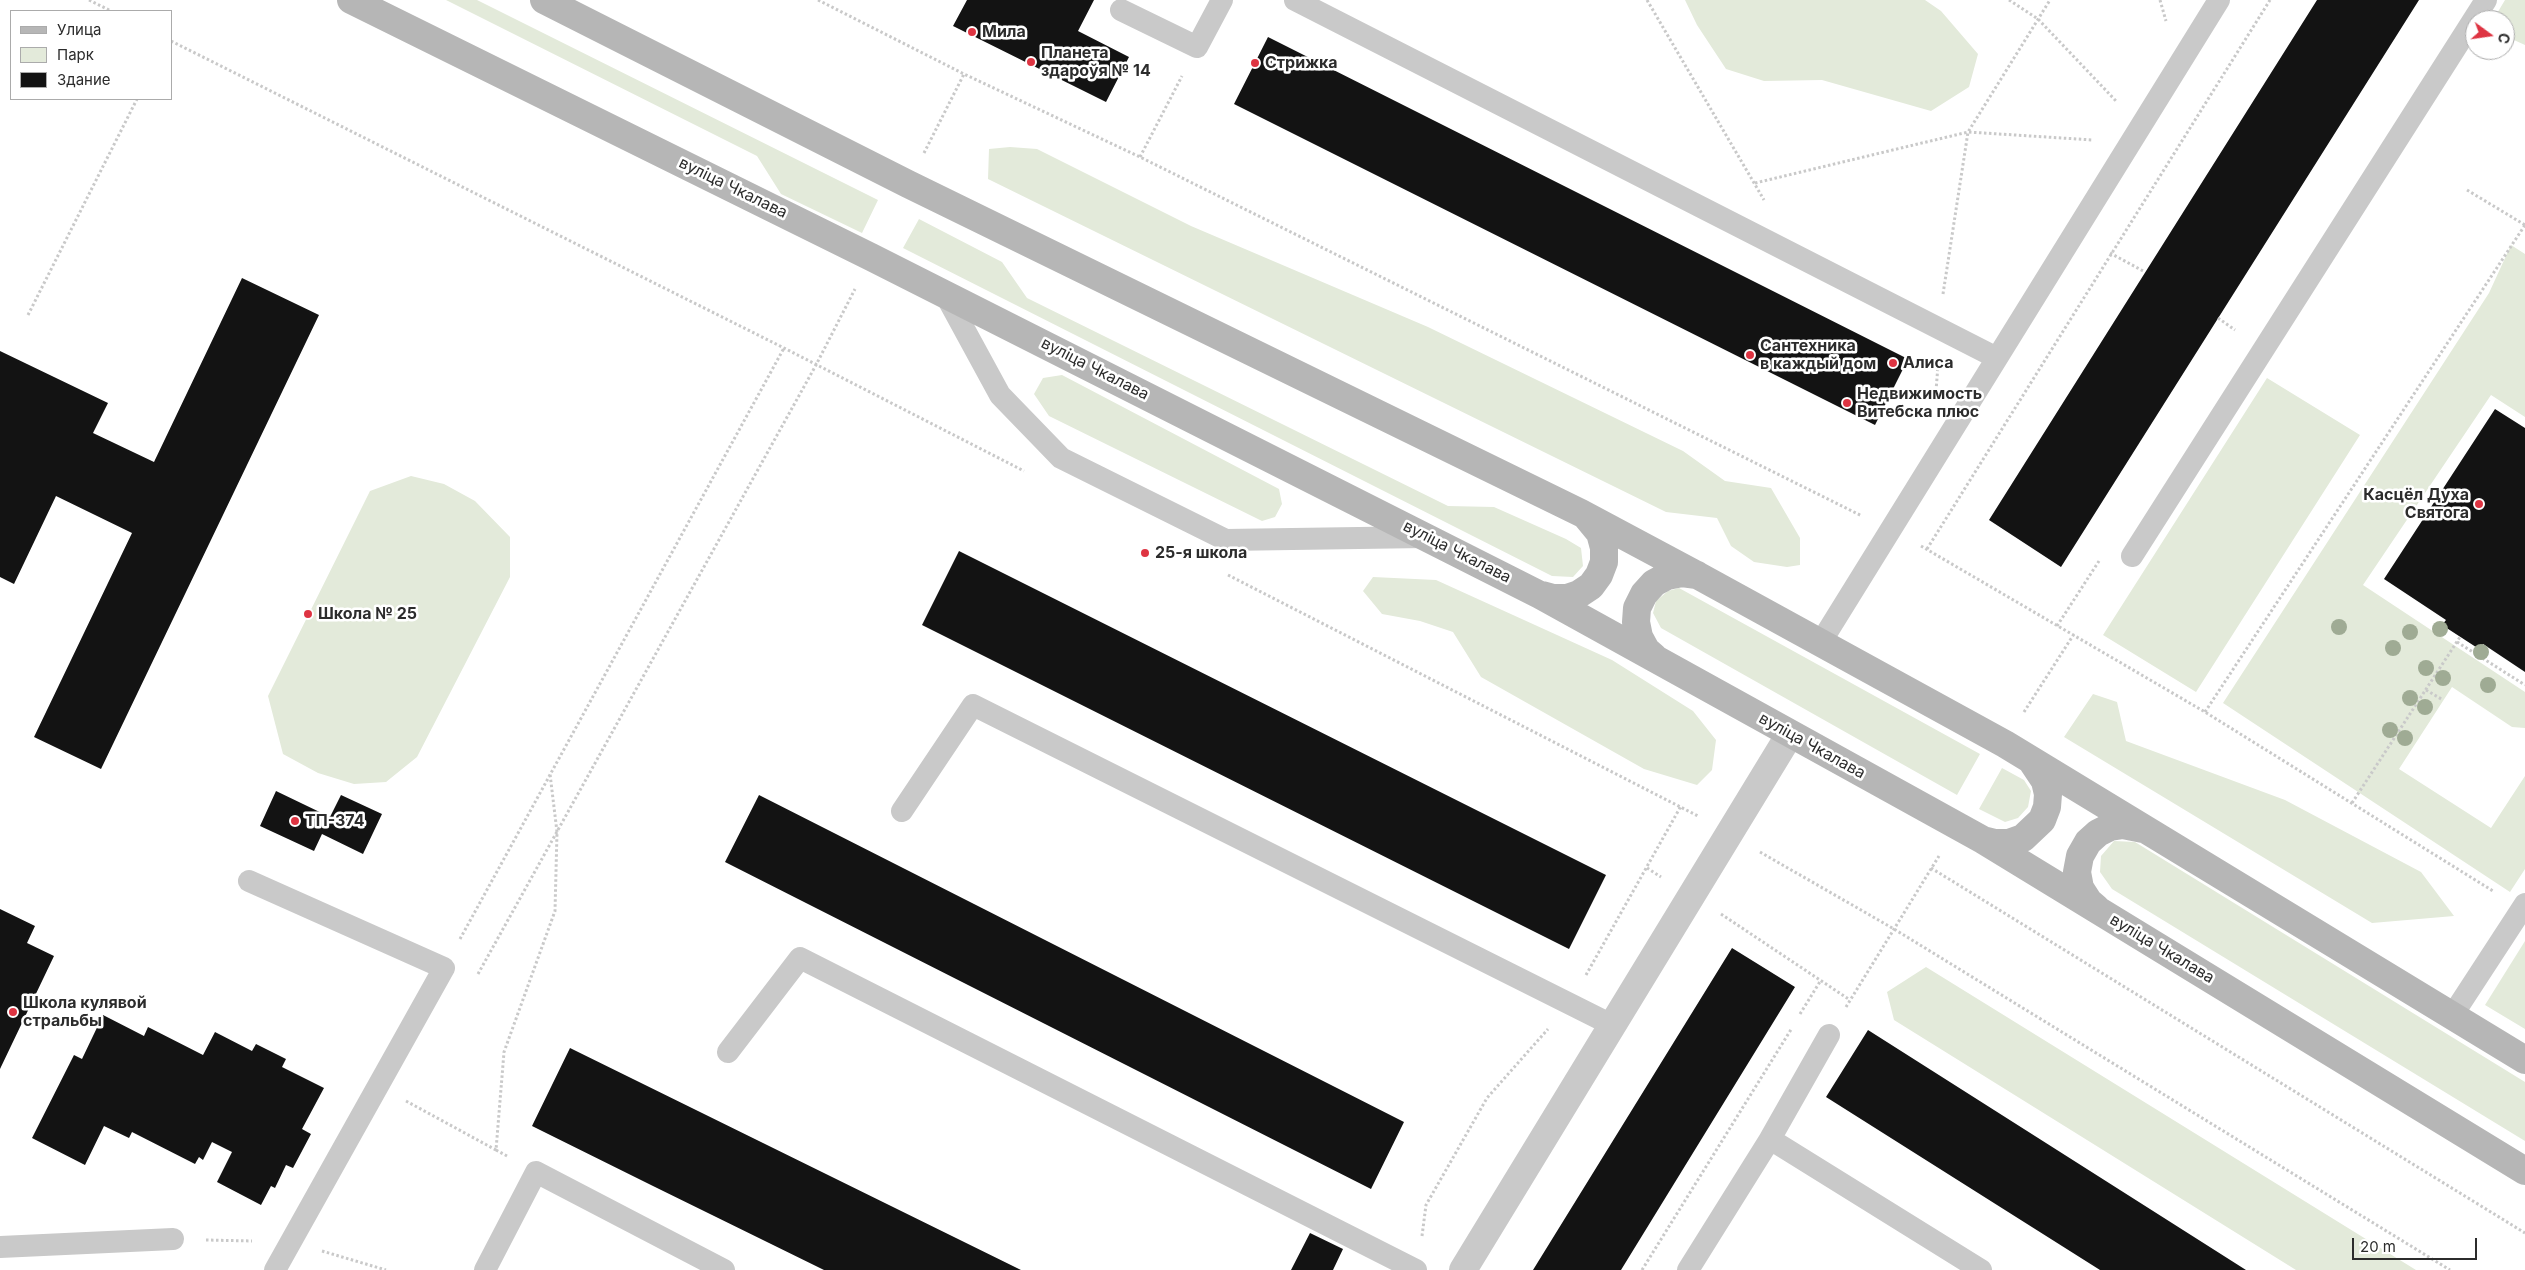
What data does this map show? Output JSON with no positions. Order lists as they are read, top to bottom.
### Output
{
  "streets": {
    "main road": ["вуліца Чкалава"]
  },
  "places": [
    "Мила",
    "Планета здароўя № 14",
    "Стрижка",
    "Сантехника в каждый дом",
    "Алиса",
    "Недвижимость Витебска плюс",
    "Касцёл Духа Святога",
    "25-я школа",
    "Школа № 25",
    "ТП-374",
    "Школа кулявой стральбы"
  ],
  "legend": ["Улица", "Парк", "Здание"],
  "scale_bar": "20 m",
  "north": "right"
}
